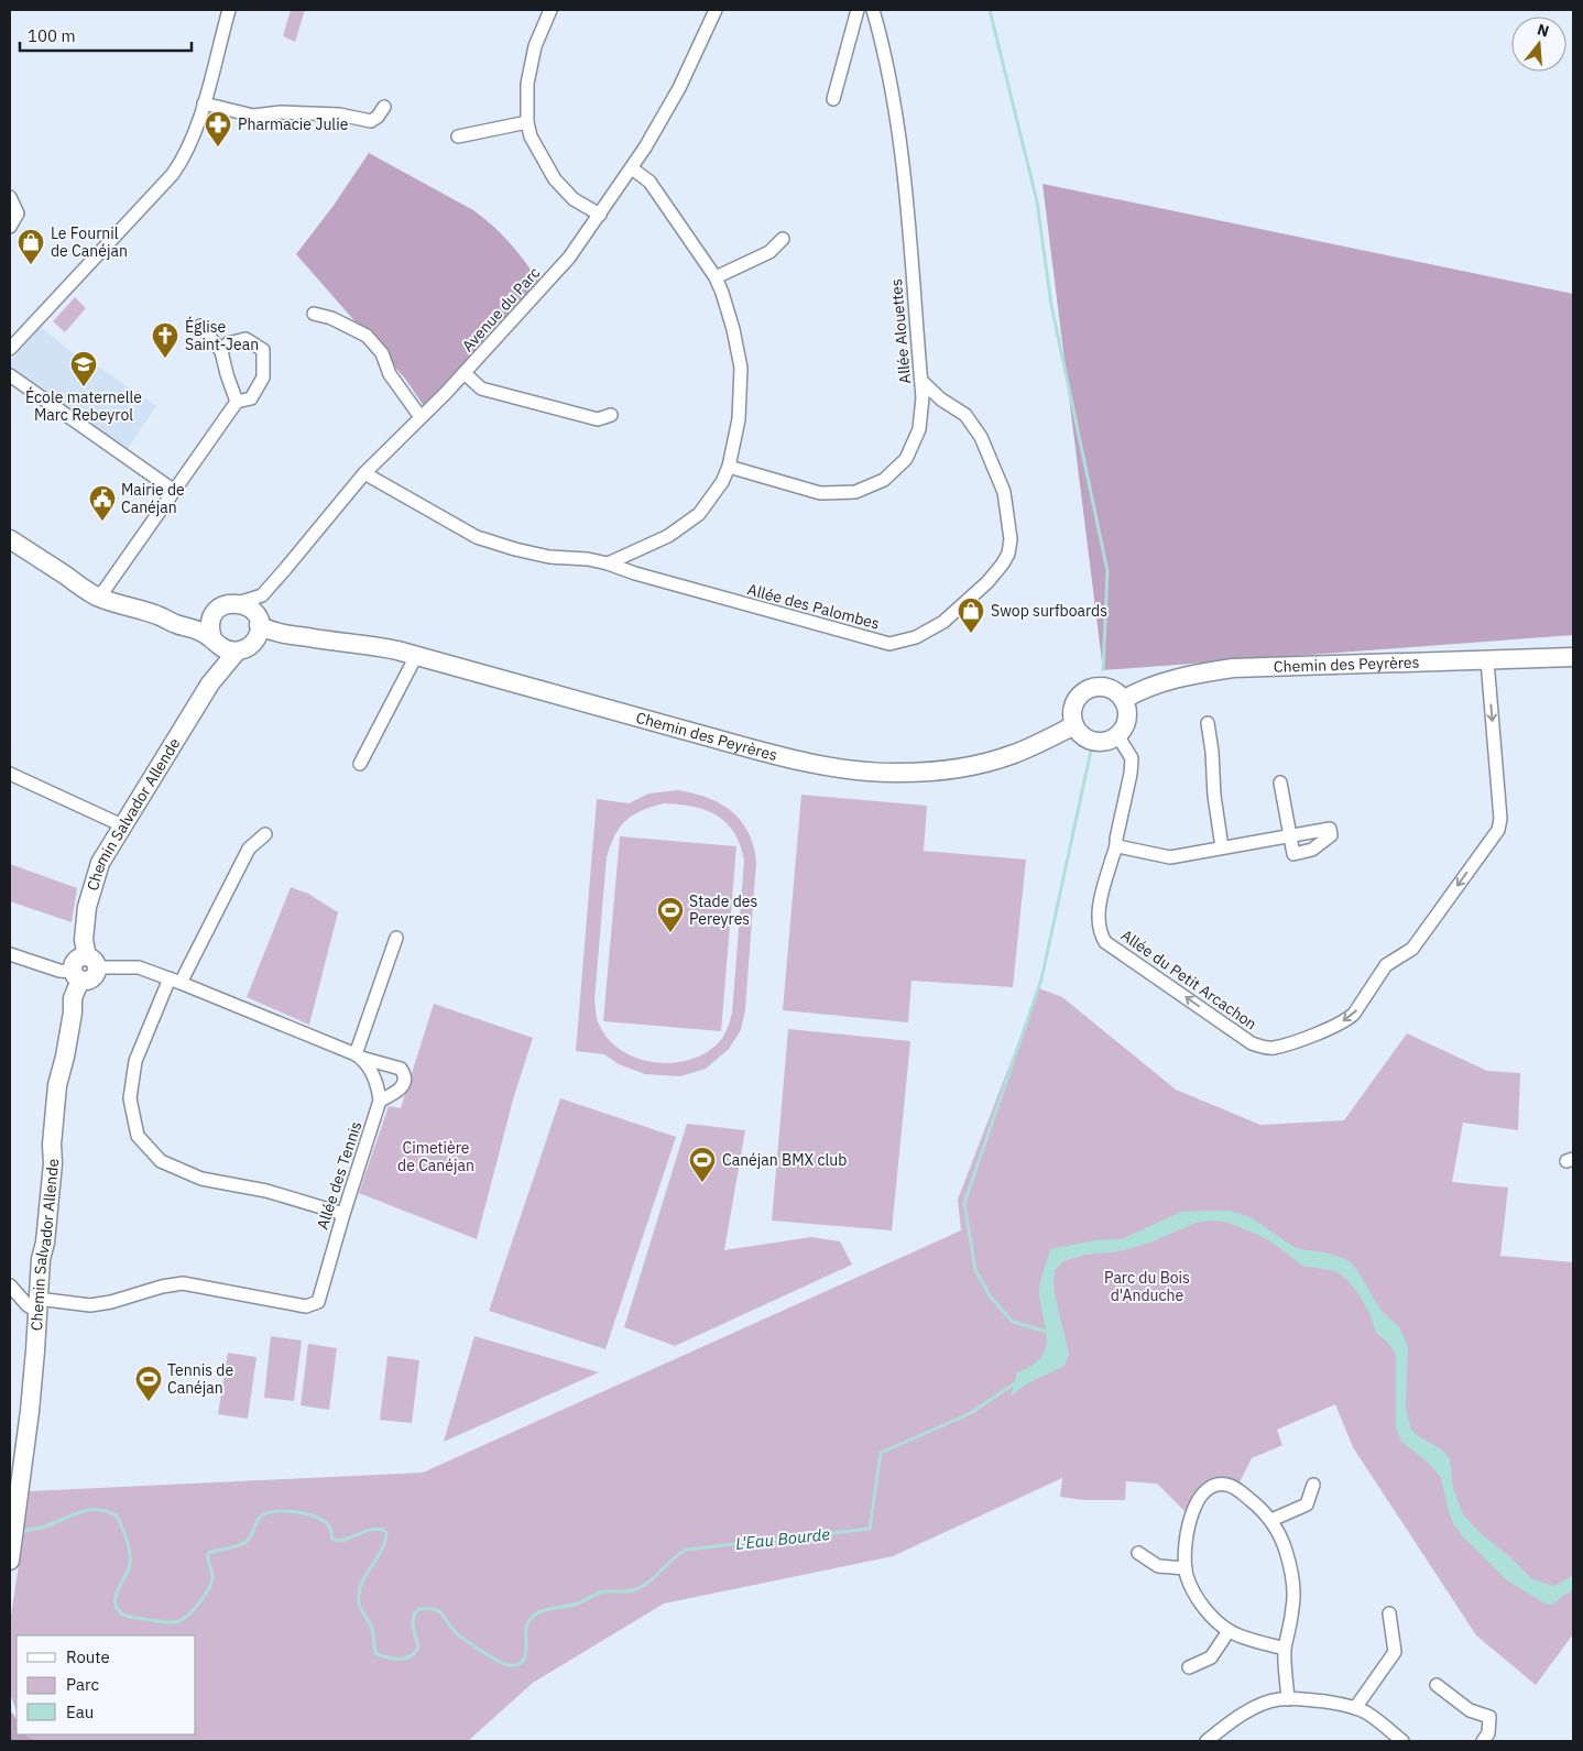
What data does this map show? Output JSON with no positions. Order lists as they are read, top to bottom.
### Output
{
  "streets": {
    "street": [
      "Avenue du Parc",
      "Allée Alouettes",
      "Allée des Palombes",
      "Chemin des Peyrères",
      "Chemin Salvador Allende",
      "Allée du Petit Arcachon",
      "Allée des Tennis"
    ]
  },
  "crossings": [
    ["Avenue du Parc", "Allée des Palombes"],
    ["Avenue du Parc", "Chemin des Peyrères"],
    ["Avenue du Parc", "Chemin Salvador Allende"],
    ["Allée Alouettes", "Allée des Palombes"],
    ["Chemin des Peyrères", "Chemin Salvador Allende"],
    ["Chemin des Peyrères", "Allée du Petit Arcachon"],
    ["Chemin Salvador Allende", "Allée des Tennis"]
  ],
  "water": ["L'Eau Bourde"],
  "parks": ["Cimetière de Canéjan", "Parc du Bois d'Anduche"],
  "places": {
    "pharmacy": ["Pharmacie Julie"],
    "shop": ["Le Fournil de Canéjan", "Swop surfboards"],
    "church": ["Église Saint-Jean"],
    "school or university": ["École maternelle Marc Rebeyrol"],
    "public building": ["Mairie de Canéjan"],
    "sports": ["Stade des Pereyres", "Canéjan BMX club", "Tennis de Canéjan"]
  },
  "legend": ["Route", "Parc", "Eau"],
  "scale_bar": "100 m",
  "north": "top"
}
